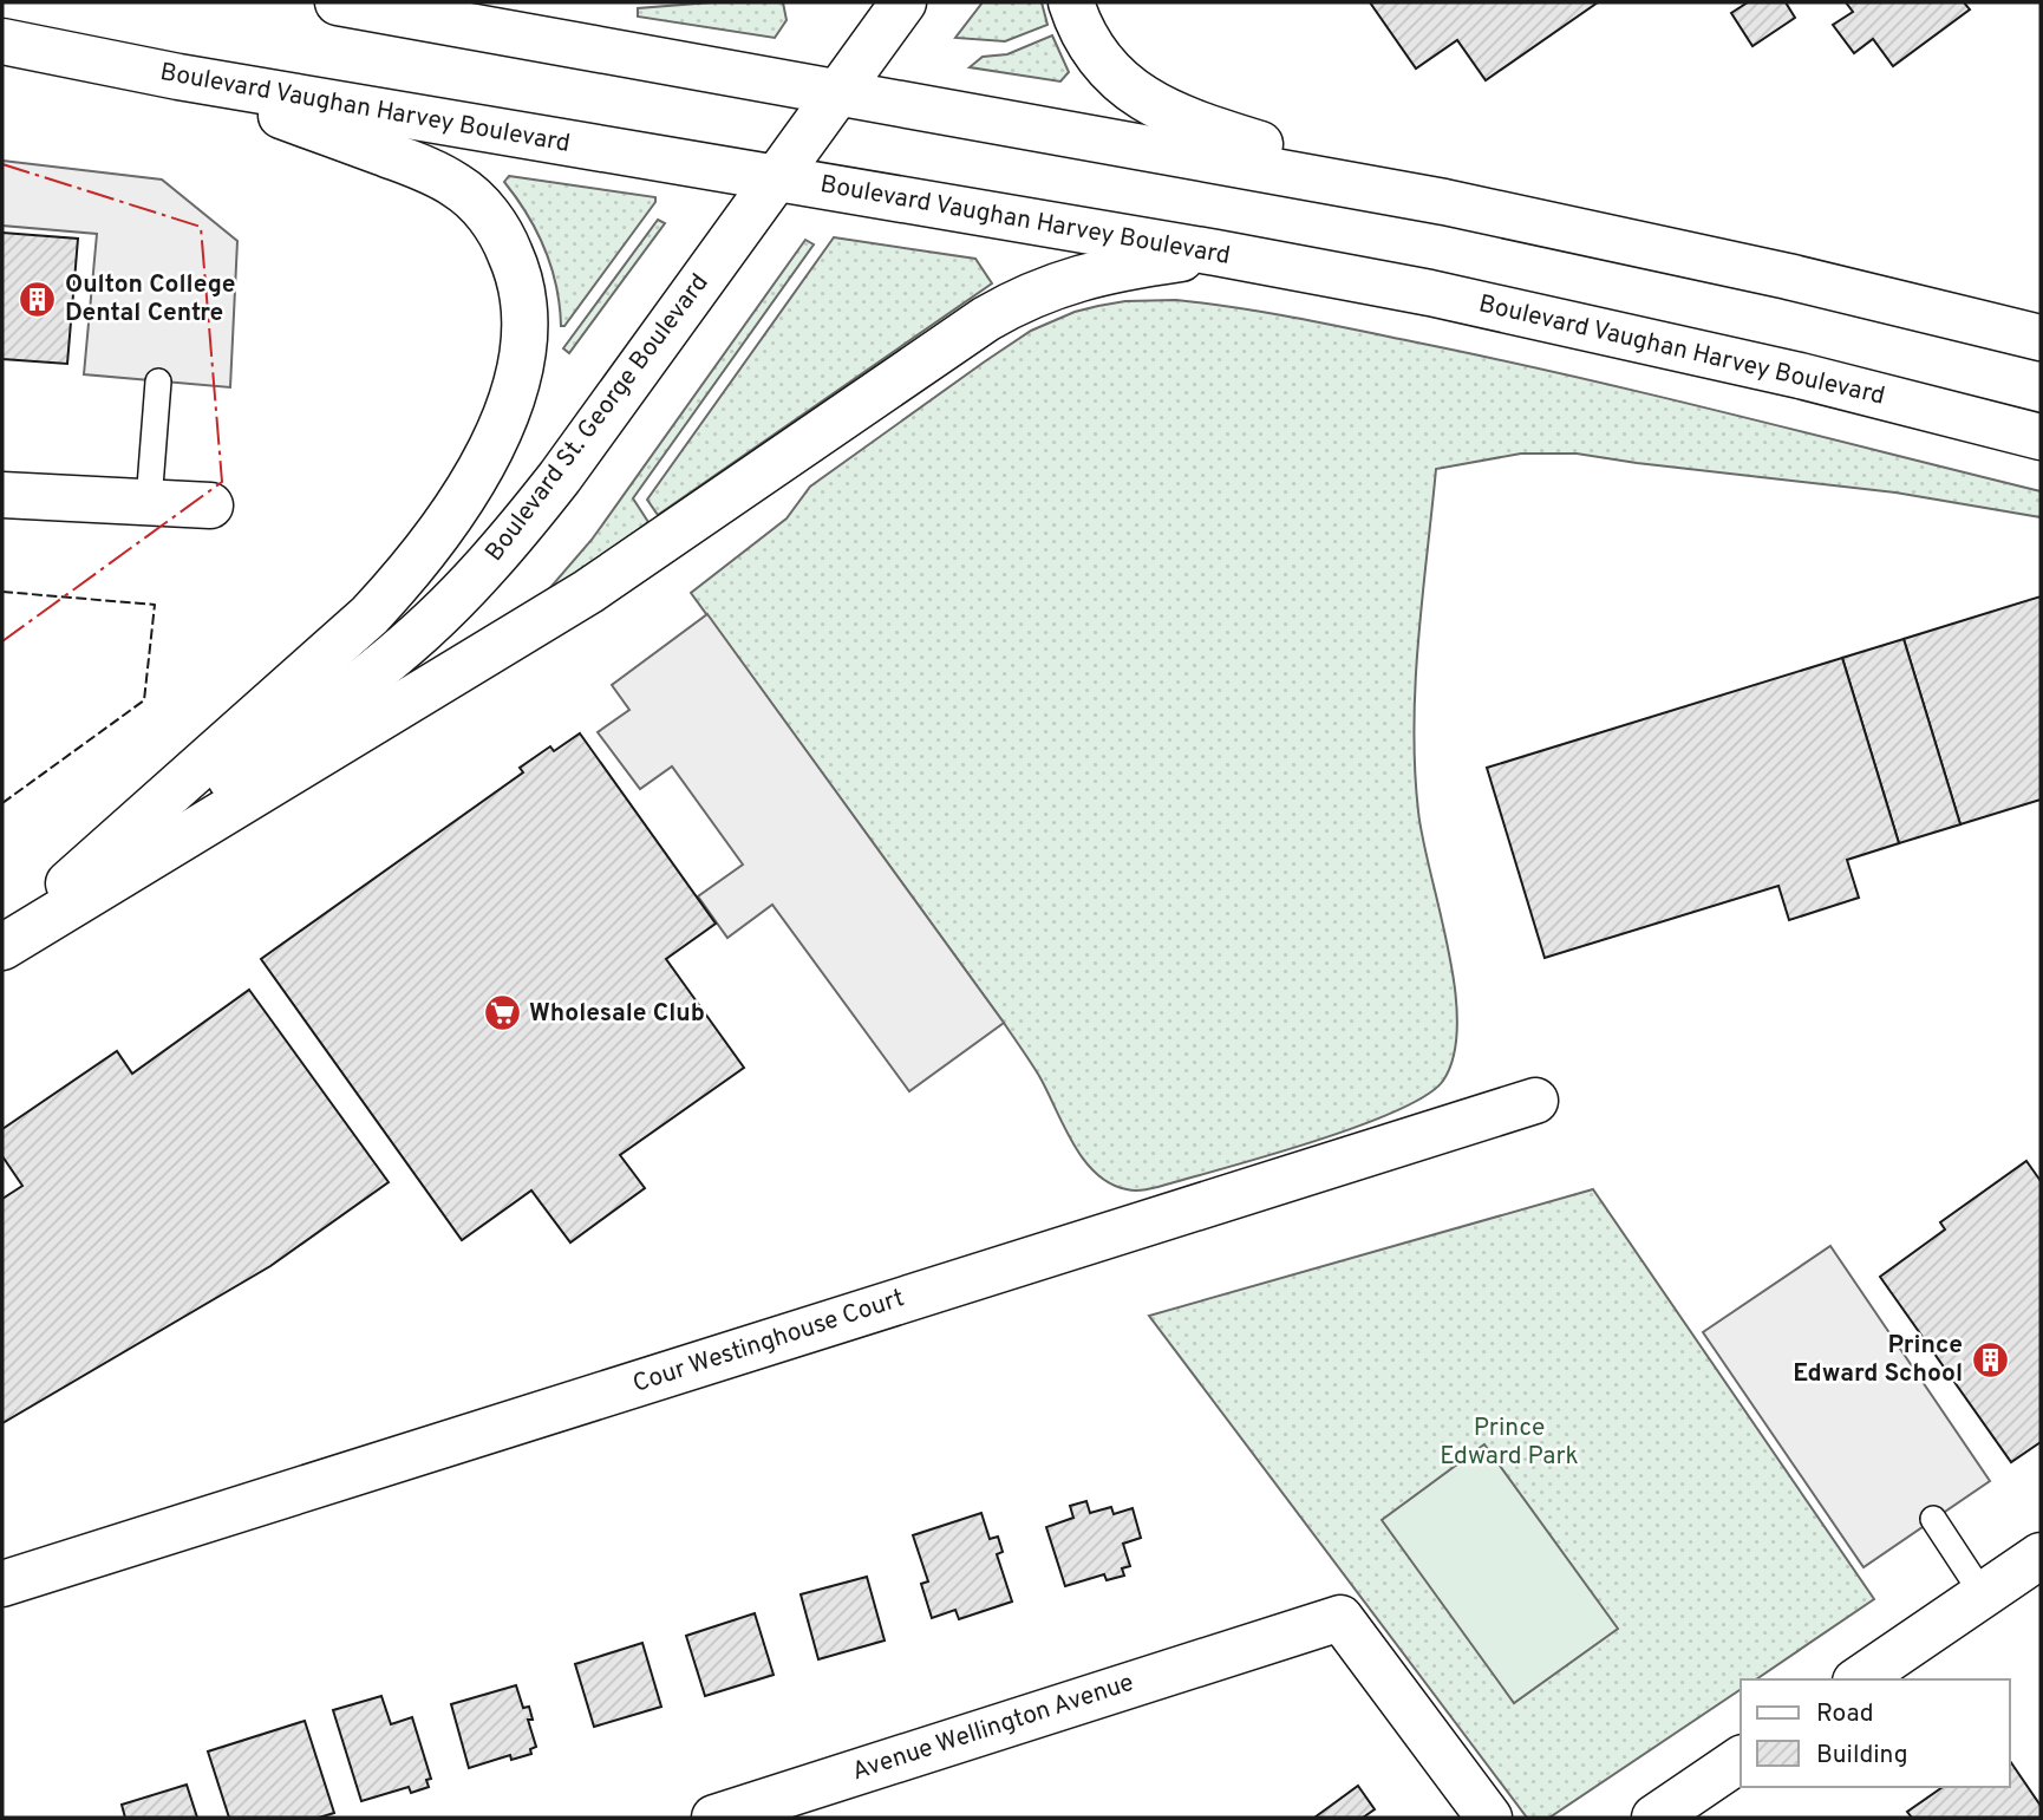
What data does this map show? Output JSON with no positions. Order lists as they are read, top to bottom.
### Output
{
  "streets": {
    "main road": [
      "Boulevard Vaughan Harvey Boulevard",
      "Boulevard St. George Boulevard",
      "Cour Westinghouse Court",
      "Avenue Wellington Avenue"
    ]
  },
  "crossings": [
    ["Boulevard Vaughan Harvey Boulevard", "Boulevard St. George Boulevard"]
  ],
  "parks": ["Prince Edward Park"],
  "places": {
    "building": ["Oulton College Dental Centre", "Prince Edward School"],
    "supermarket": ["Wholesale Club"]
  },
  "legend": ["Road", "Building"]
}
